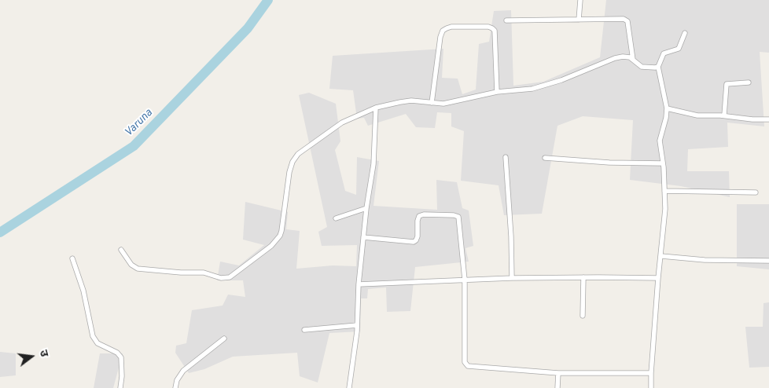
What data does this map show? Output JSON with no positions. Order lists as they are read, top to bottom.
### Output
{
  "water": ["Varuna"],
  "north": "right"
}
